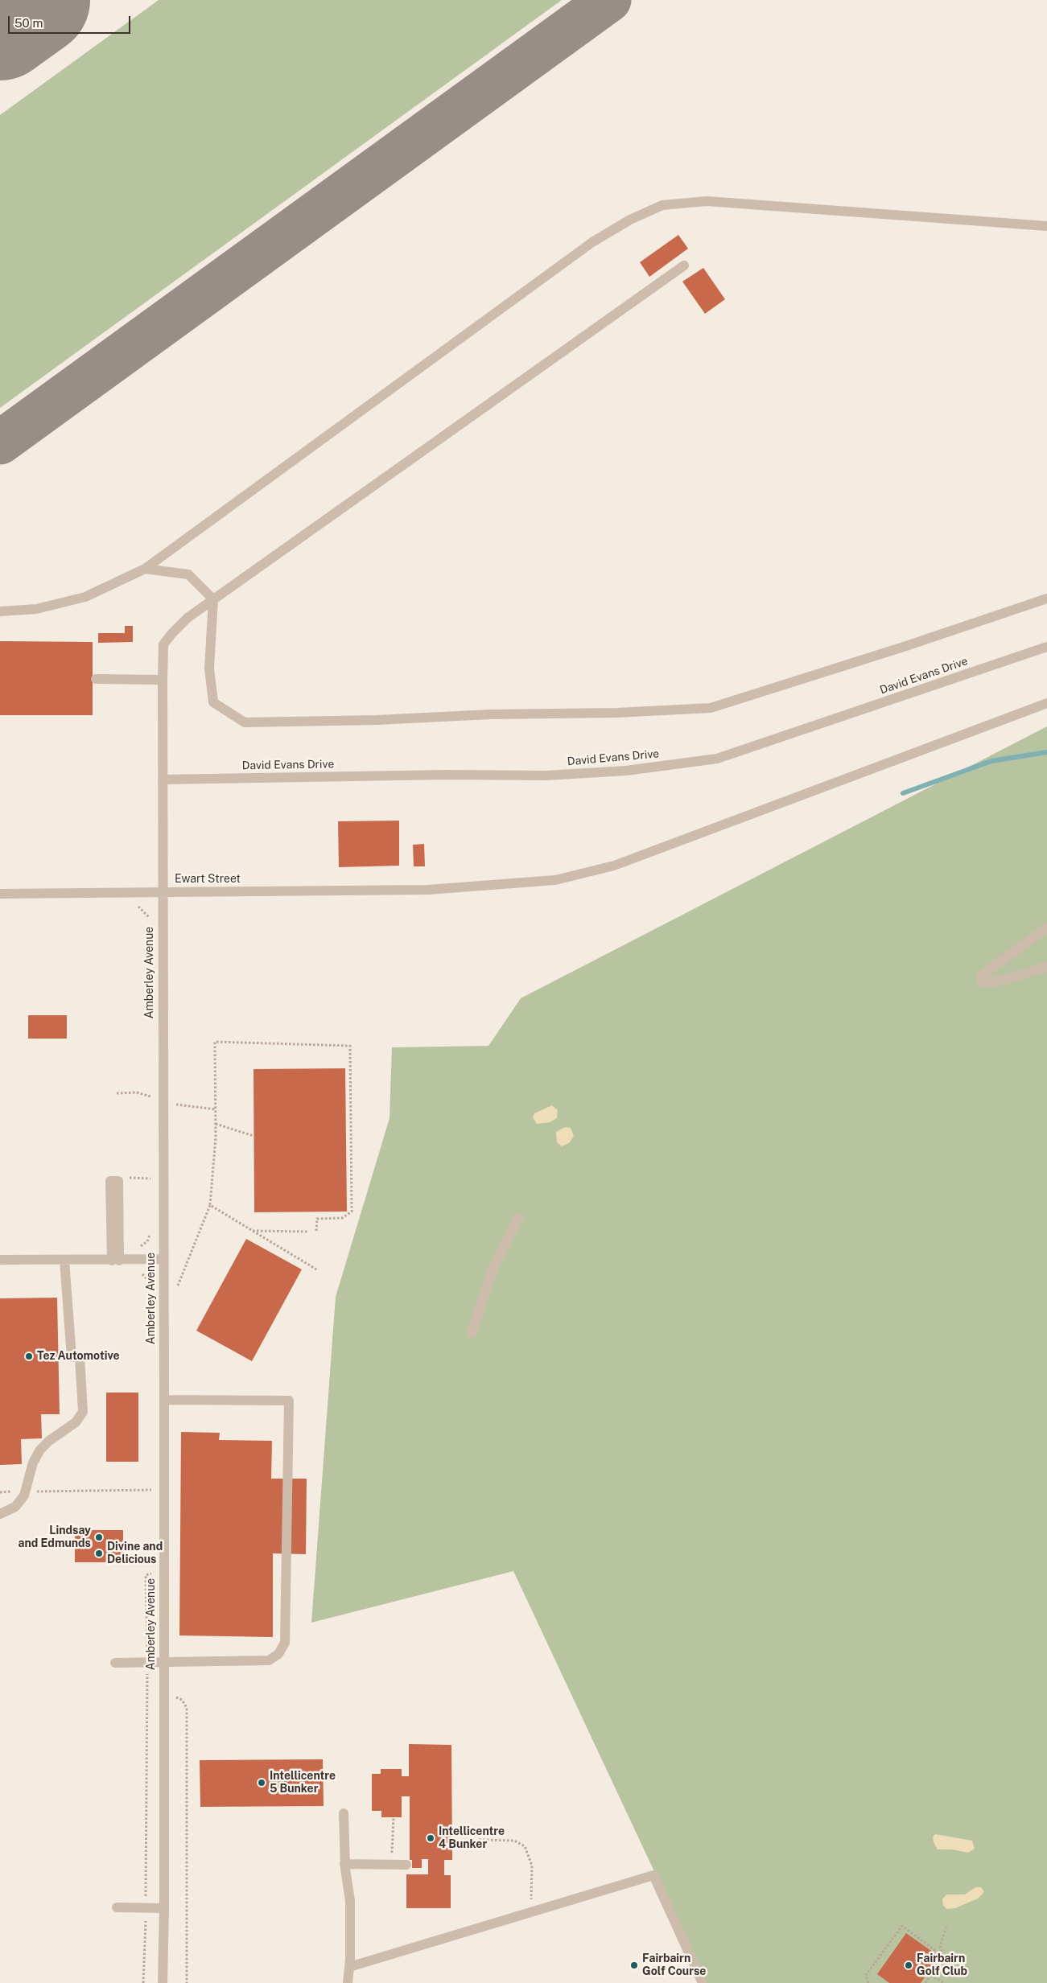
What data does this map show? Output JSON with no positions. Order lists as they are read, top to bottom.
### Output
{
  "streets": {
    "street": ["David Evans Drive", "Ewart Street", "Amberley Avenue"]
  },
  "crossings": [
    ["David Evans Drive", "Amberley Avenue"],
    ["Ewart Street", "Amberley Avenue"]
  ],
  "places": [
    "Tez Automotive",
    "Lindsay and Edmunds",
    "Divine and Delicious",
    "Intellicentre 5 Bunker",
    "Intellicentre 4 Bunker",
    "Fairbairn Golf Course",
    "Fairbairn Golf Club"
  ],
  "scale_bar": "50 m"
}
